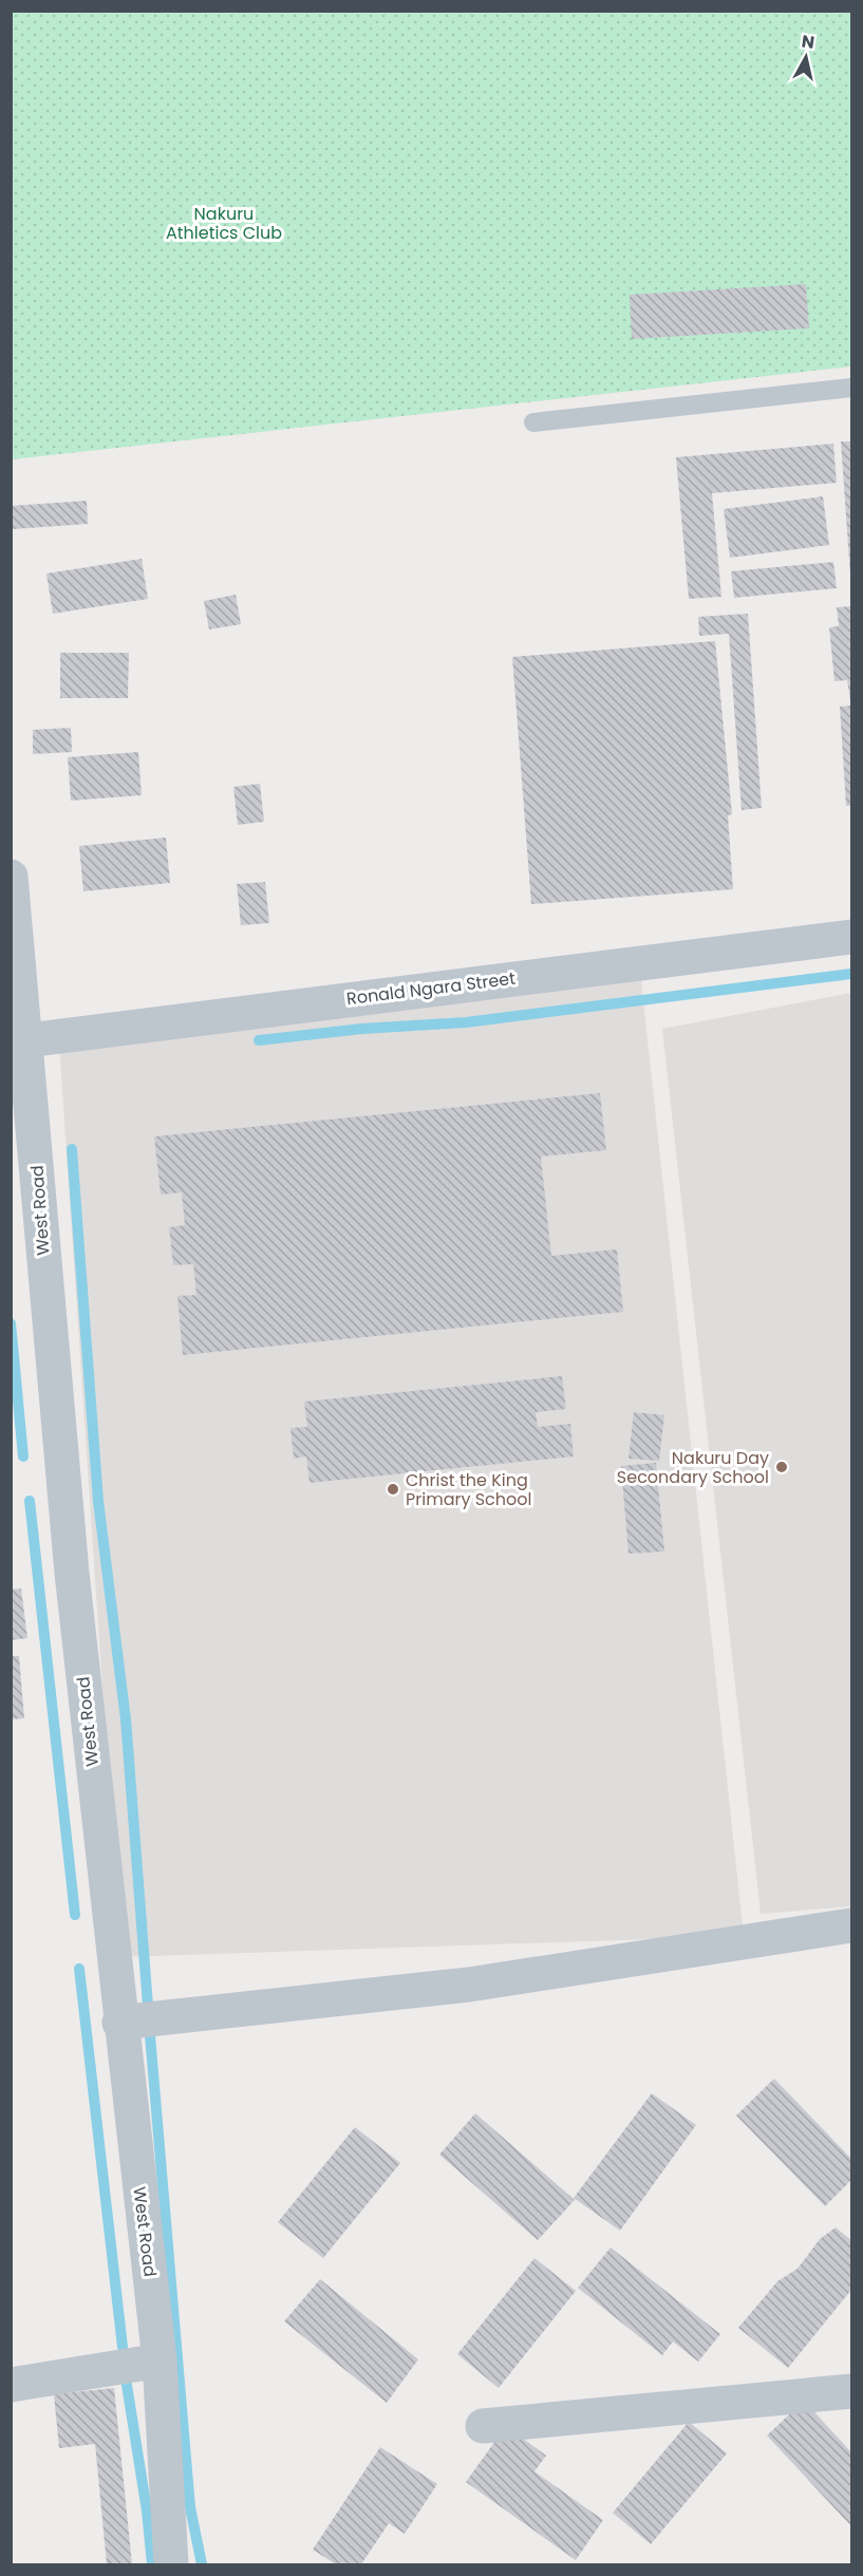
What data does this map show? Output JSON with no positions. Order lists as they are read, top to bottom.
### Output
{
  "streets": {
    "street": ["Ronald Ngara Street", "West Road"]
  },
  "crossings": [
    ["Ronald Ngara Street", "West Road"]
  ],
  "parks": ["Nakuru Athletics Club"],
  "places": ["Nakuru Day Secondary School", "Christ the King Primary School"],
  "north": "top"
}
